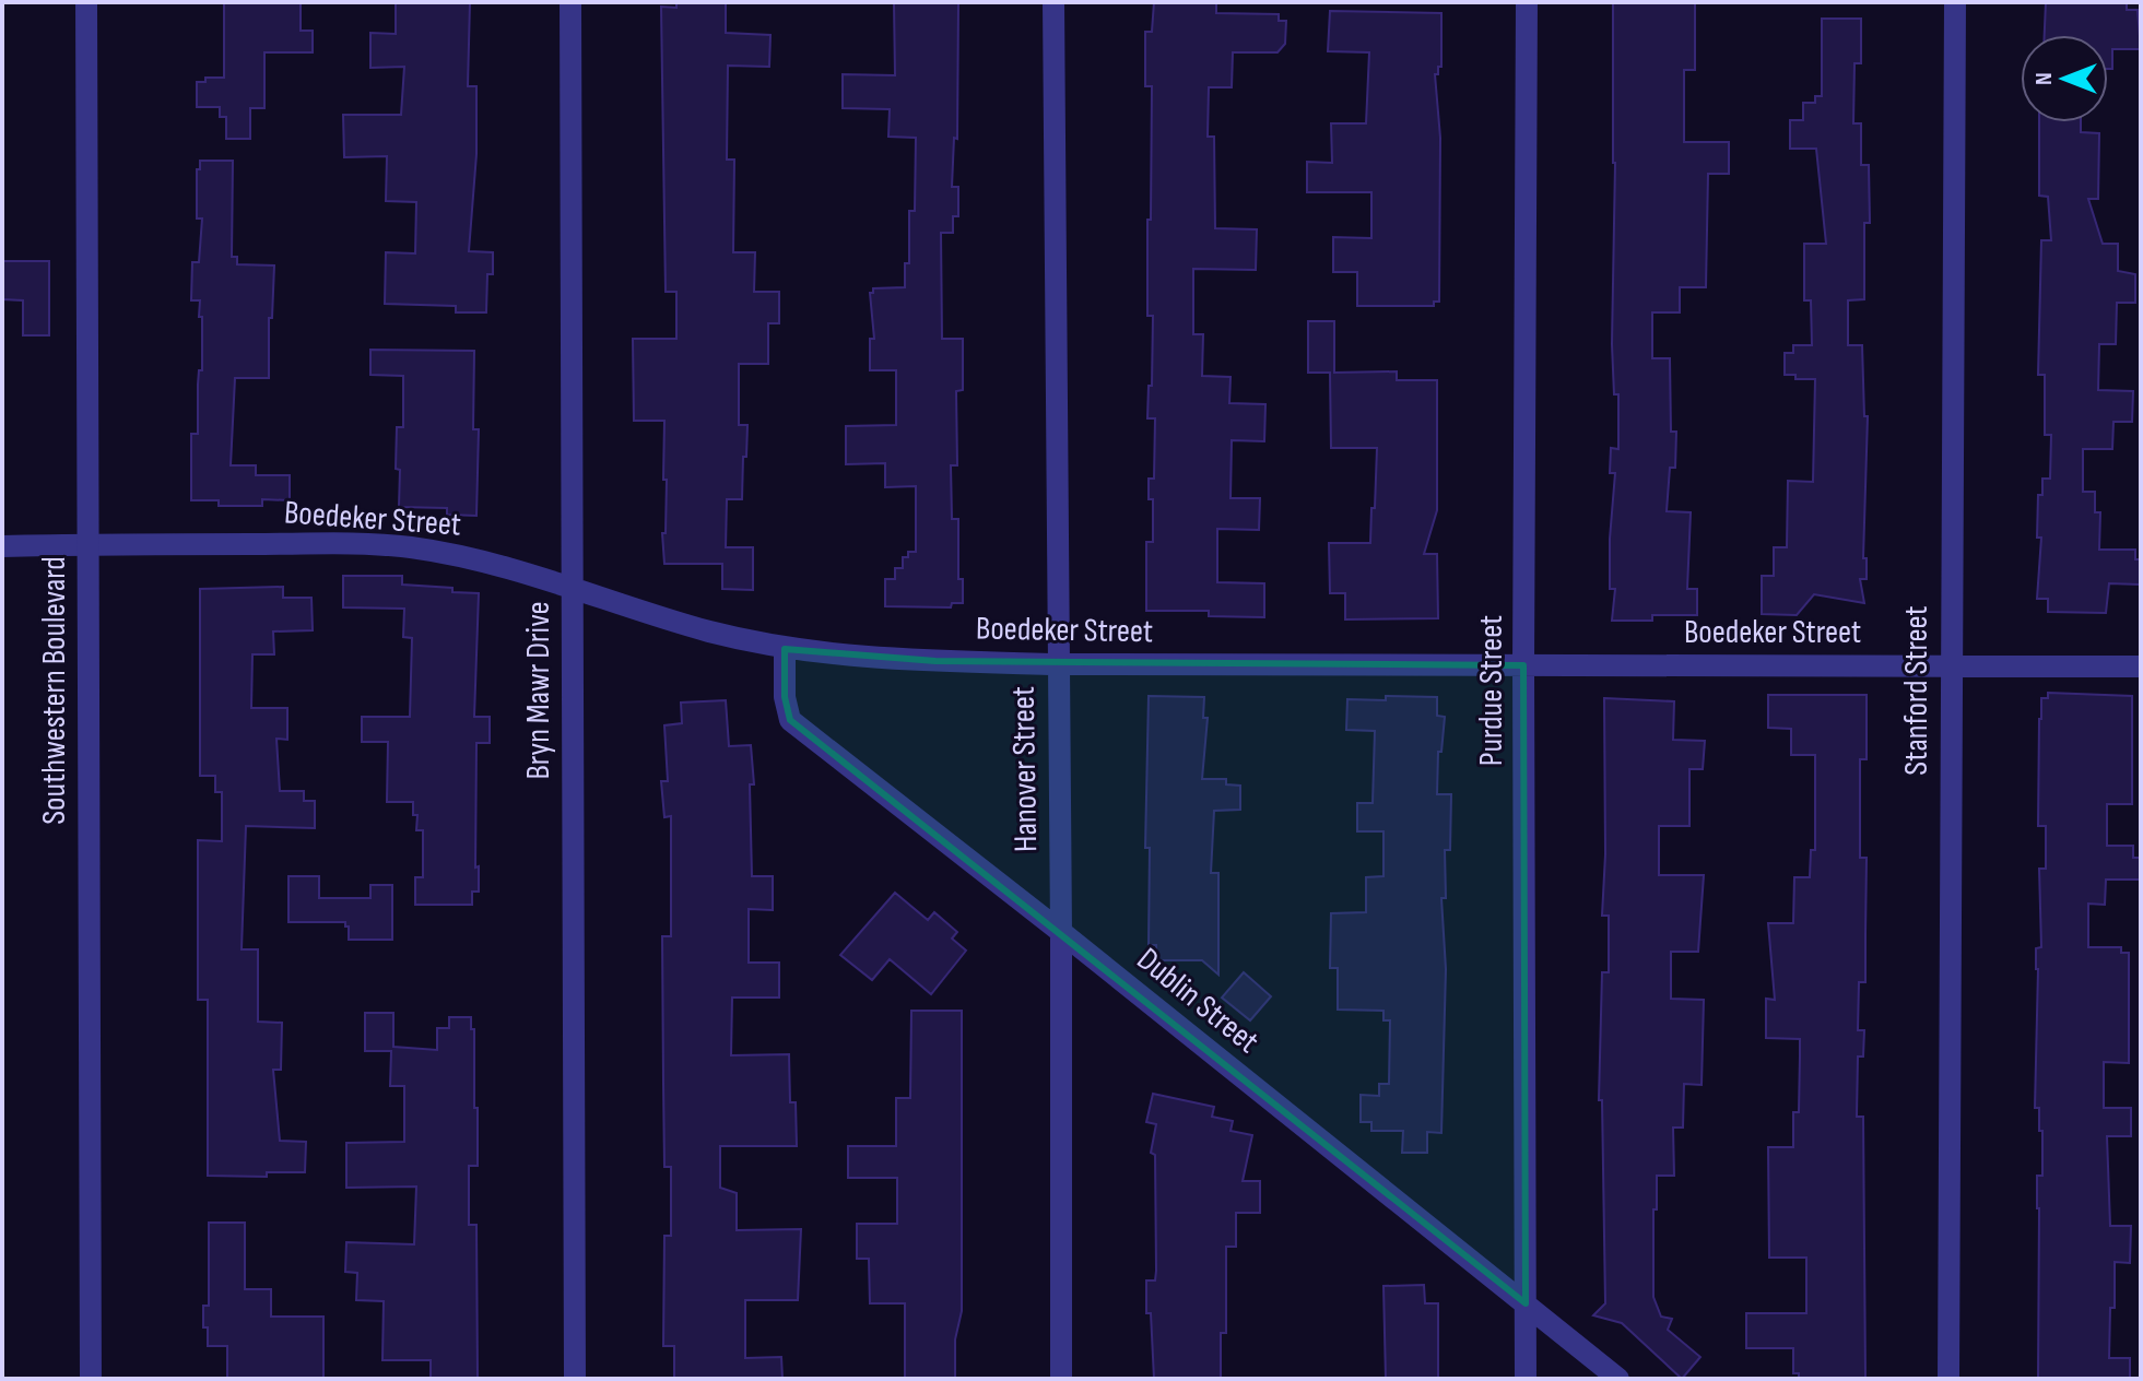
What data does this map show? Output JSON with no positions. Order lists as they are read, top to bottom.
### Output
{
  "streets": {
    "street": [
      "Boedeker Street",
      "Southwestern Boulevard",
      "Bryn Mawr Drive",
      "Purdue Street",
      "Stanford Street",
      "Hanover Street",
      "Dublin Street"
    ]
  },
  "crossings": [
    ["Boedeker Street", "Southwestern Boulevard"],
    ["Boedeker Street", "Bryn Mawr Drive"],
    ["Boedeker Street", "Purdue Street"],
    ["Boedeker Street", "Stanford Street"],
    ["Boedeker Street", "Hanover Street"],
    ["Boedeker Street", "Dublin Street"],
    ["Purdue Street", "Dublin Street"],
    ["Hanover Street", "Dublin Street"]
  ],
  "north": "left"
}
